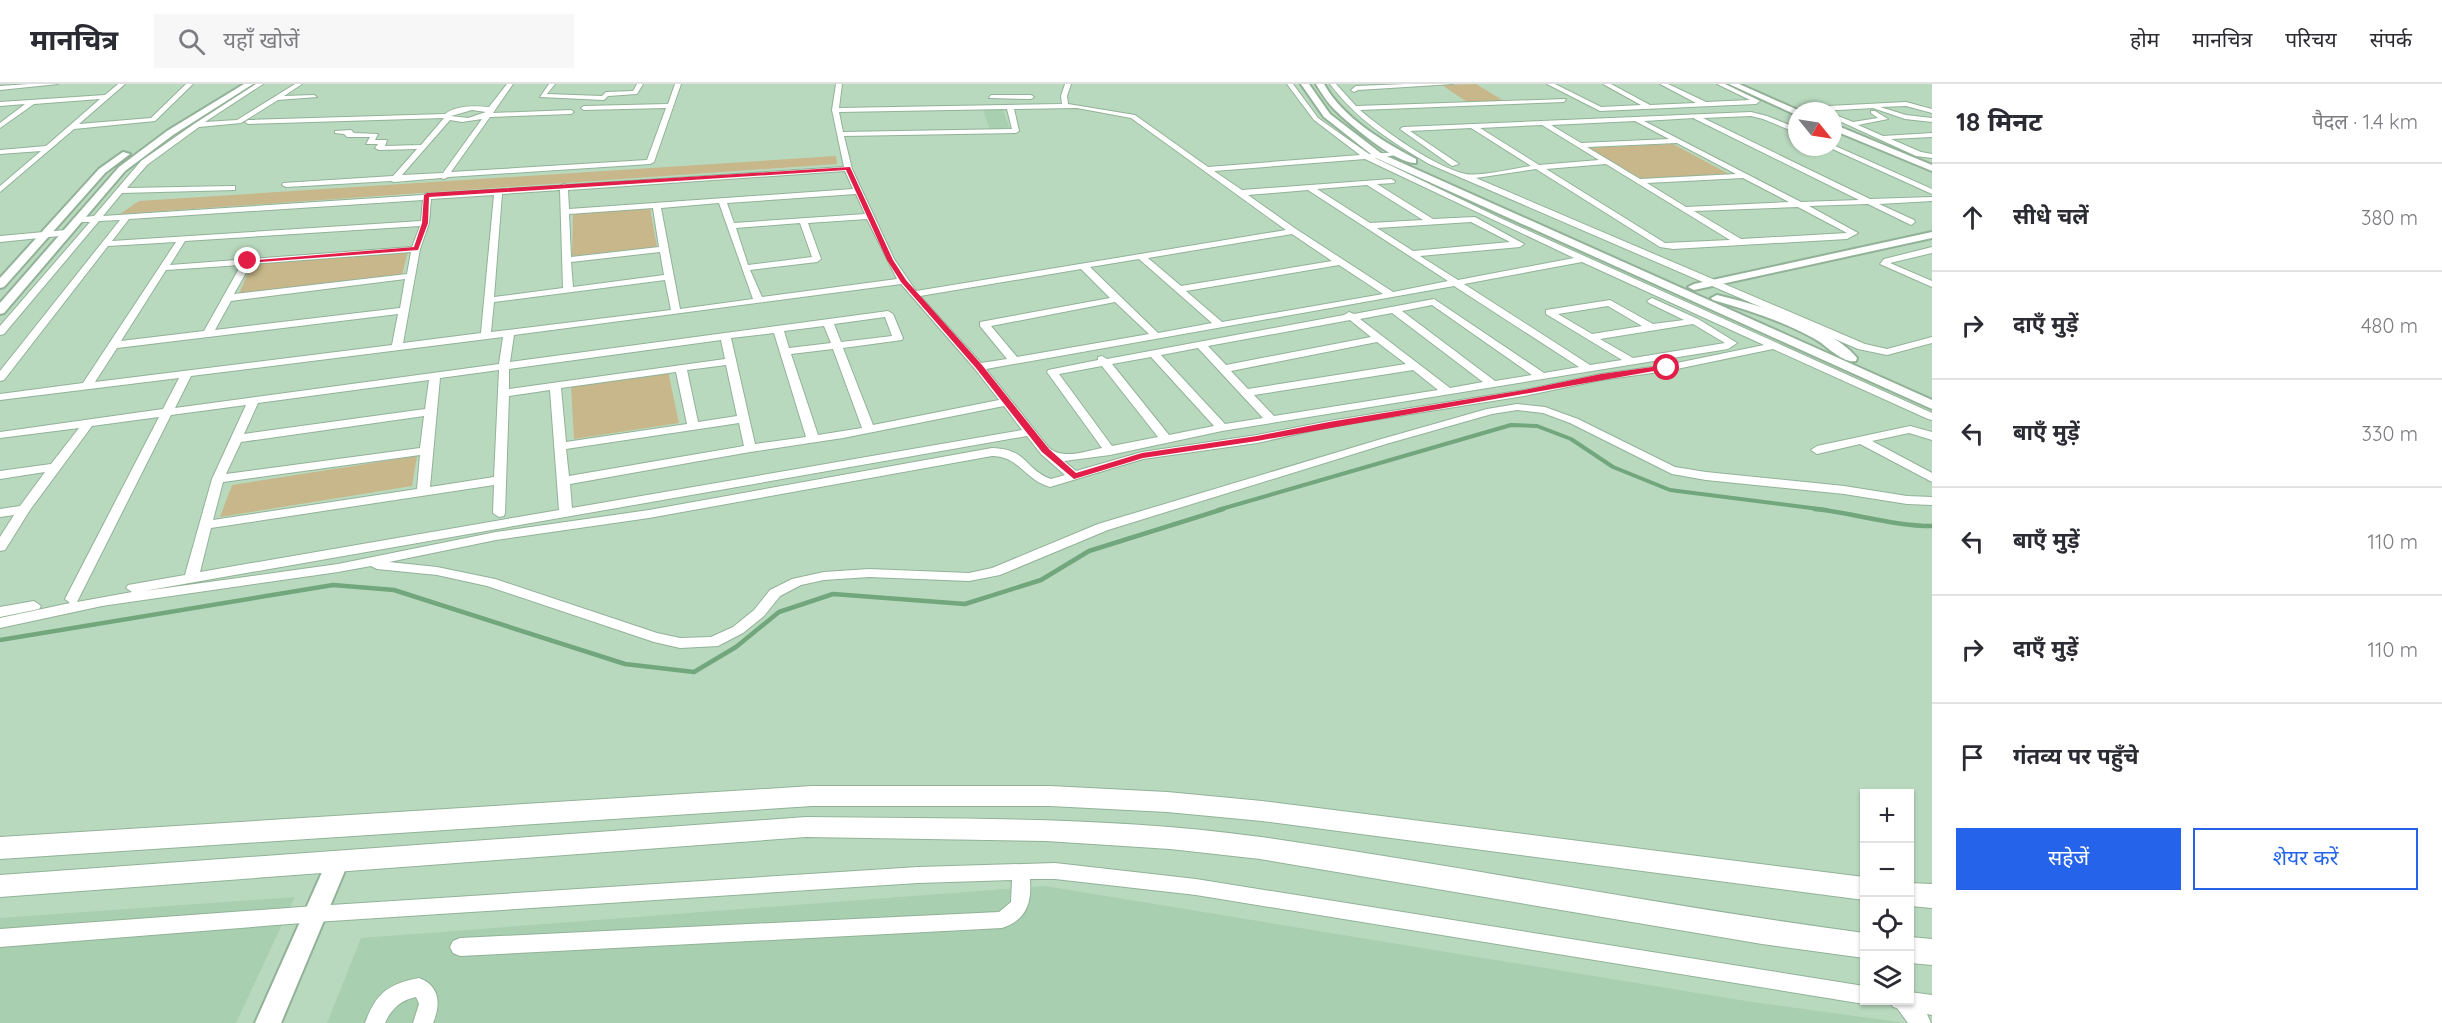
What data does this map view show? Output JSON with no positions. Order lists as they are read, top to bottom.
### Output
{
  "north": "bottom right",
  "page": {
    "header": "मानचित्र",
    "search": "यहाँ खोजें",
    "nav": [
      "होम",
      "मानचित्र",
      "परिचय",
      "संपर्क"
    ],
    "heading": ["18 मिनट", "पैदल · 1.4 km"],
    "list": [
      ["सीधे चलें", "380 m"],
      ["दाएँ मुड़ें", "480 m"],
      ["बाएँ मुड़ें", "330 m"],
      ["बाएँ मुड़ें", "110 m"],
      ["दाएँ मुड़ें", "110 m"],
      "गंतव्य पर पहुँचे"
    ],
    "map_buttons": ["+", "−"],
    "buttons": ["सहेजें", "शेयर करें"]
  }
}
